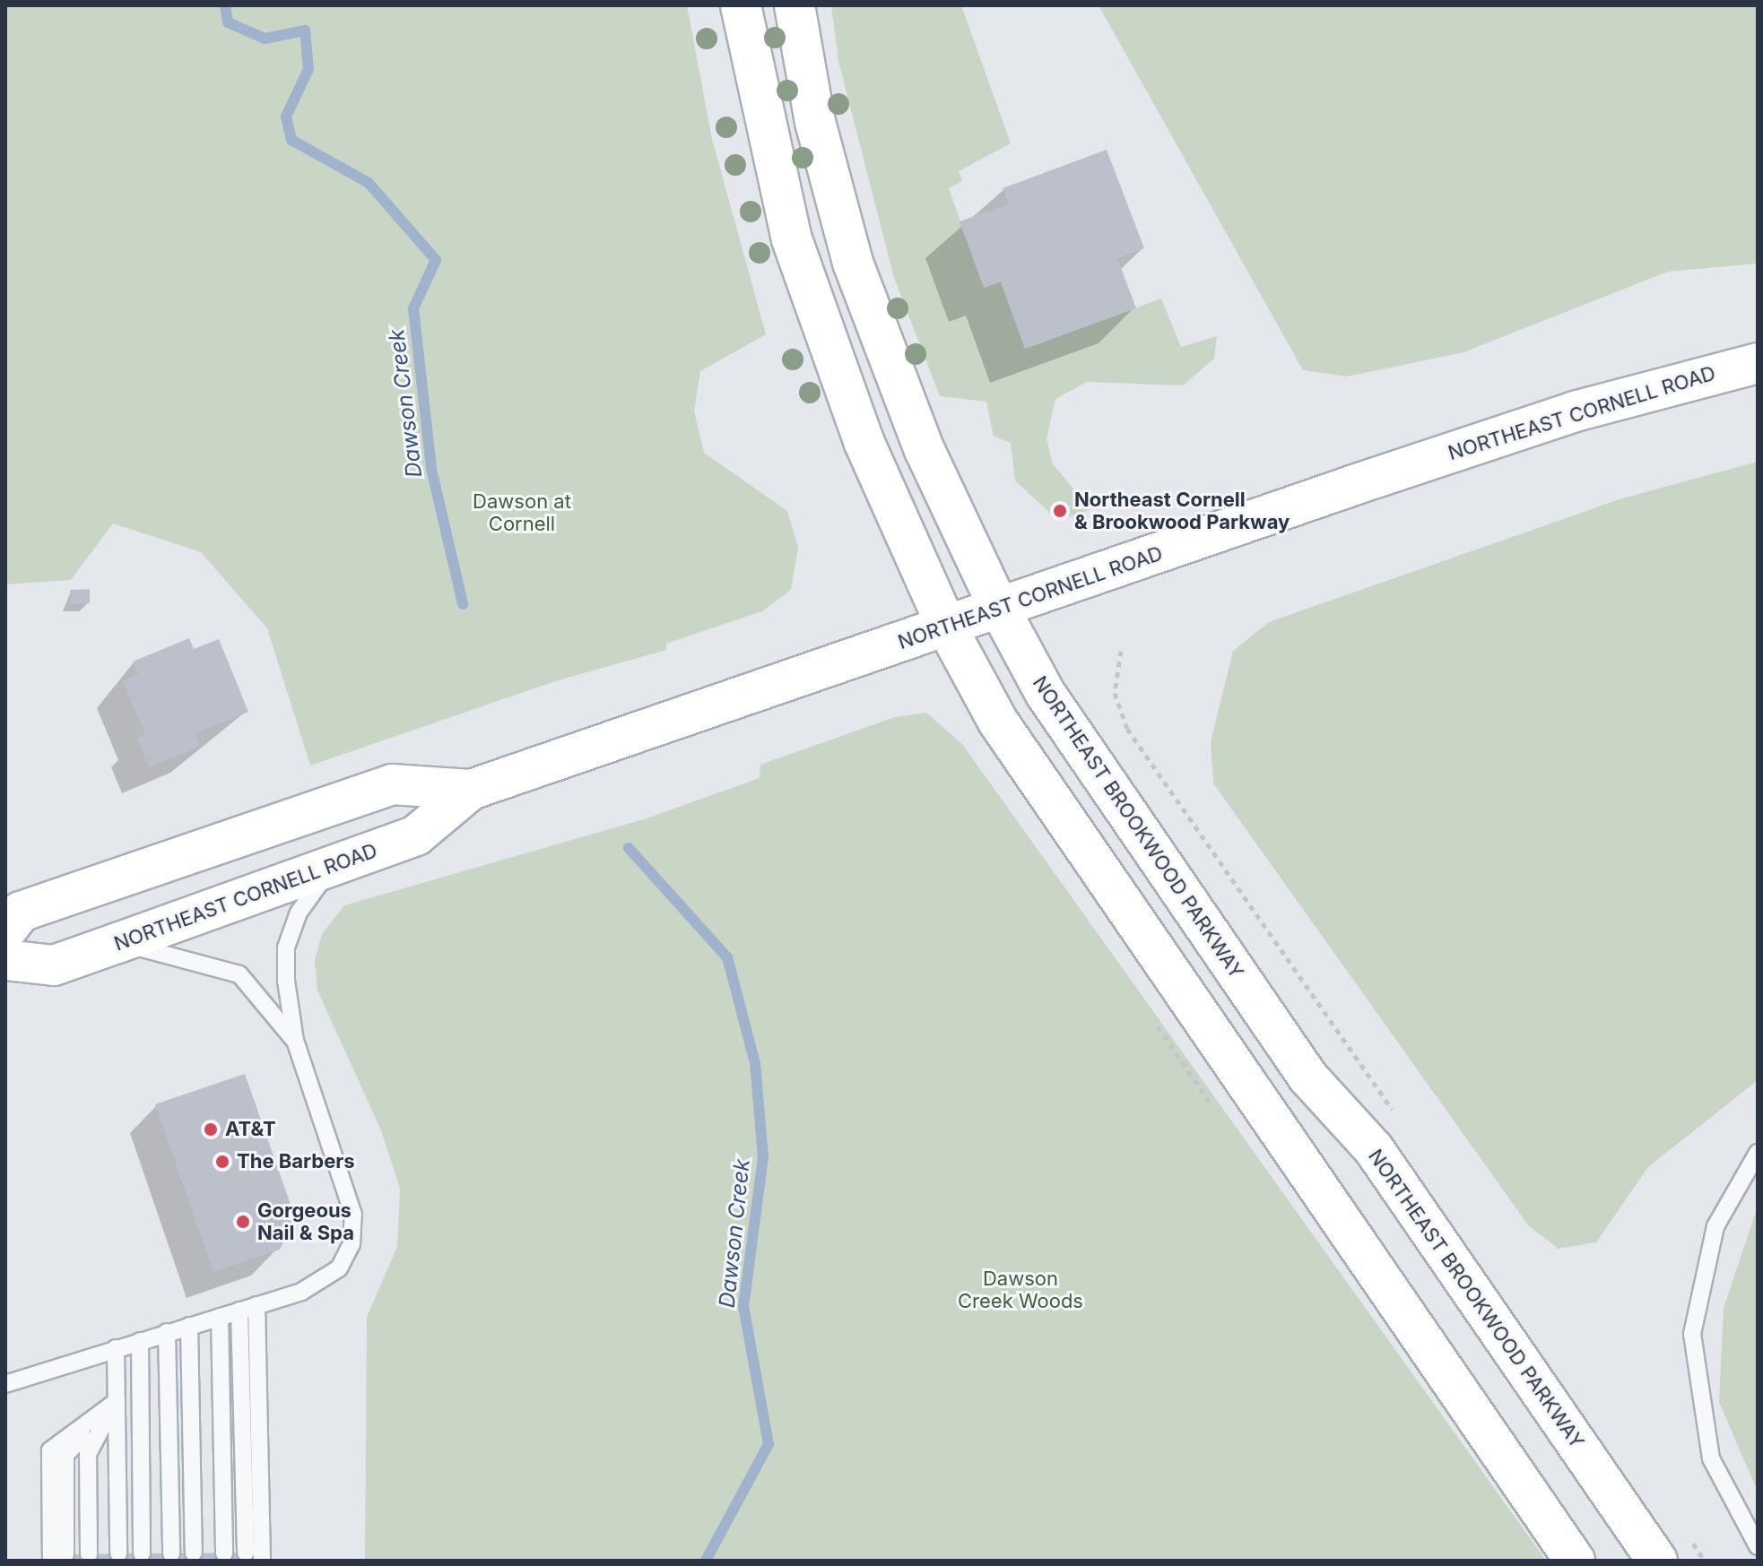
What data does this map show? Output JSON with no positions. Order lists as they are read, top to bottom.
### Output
{
  "streets": {
    "main road": ["NORTHEAST CORNELL ROAD", "NORTHEAST BROOKWOOD PARKWAY"]
  },
  "crossings": [
    ["NORTHEAST CORNELL ROAD", "NORTHEAST BROOKWOOD PARKWAY"]
  ],
  "water": ["Dawson Creek"],
  "parks": ["Dawson at Cornell", "Dawson Creek Woods"],
  "places": [
    "Northeast Cornell & Brookwood Parkway",
    "AT&T",
    "The Barbers",
    "Gorgeous Nail & Spa"
  ]
}
